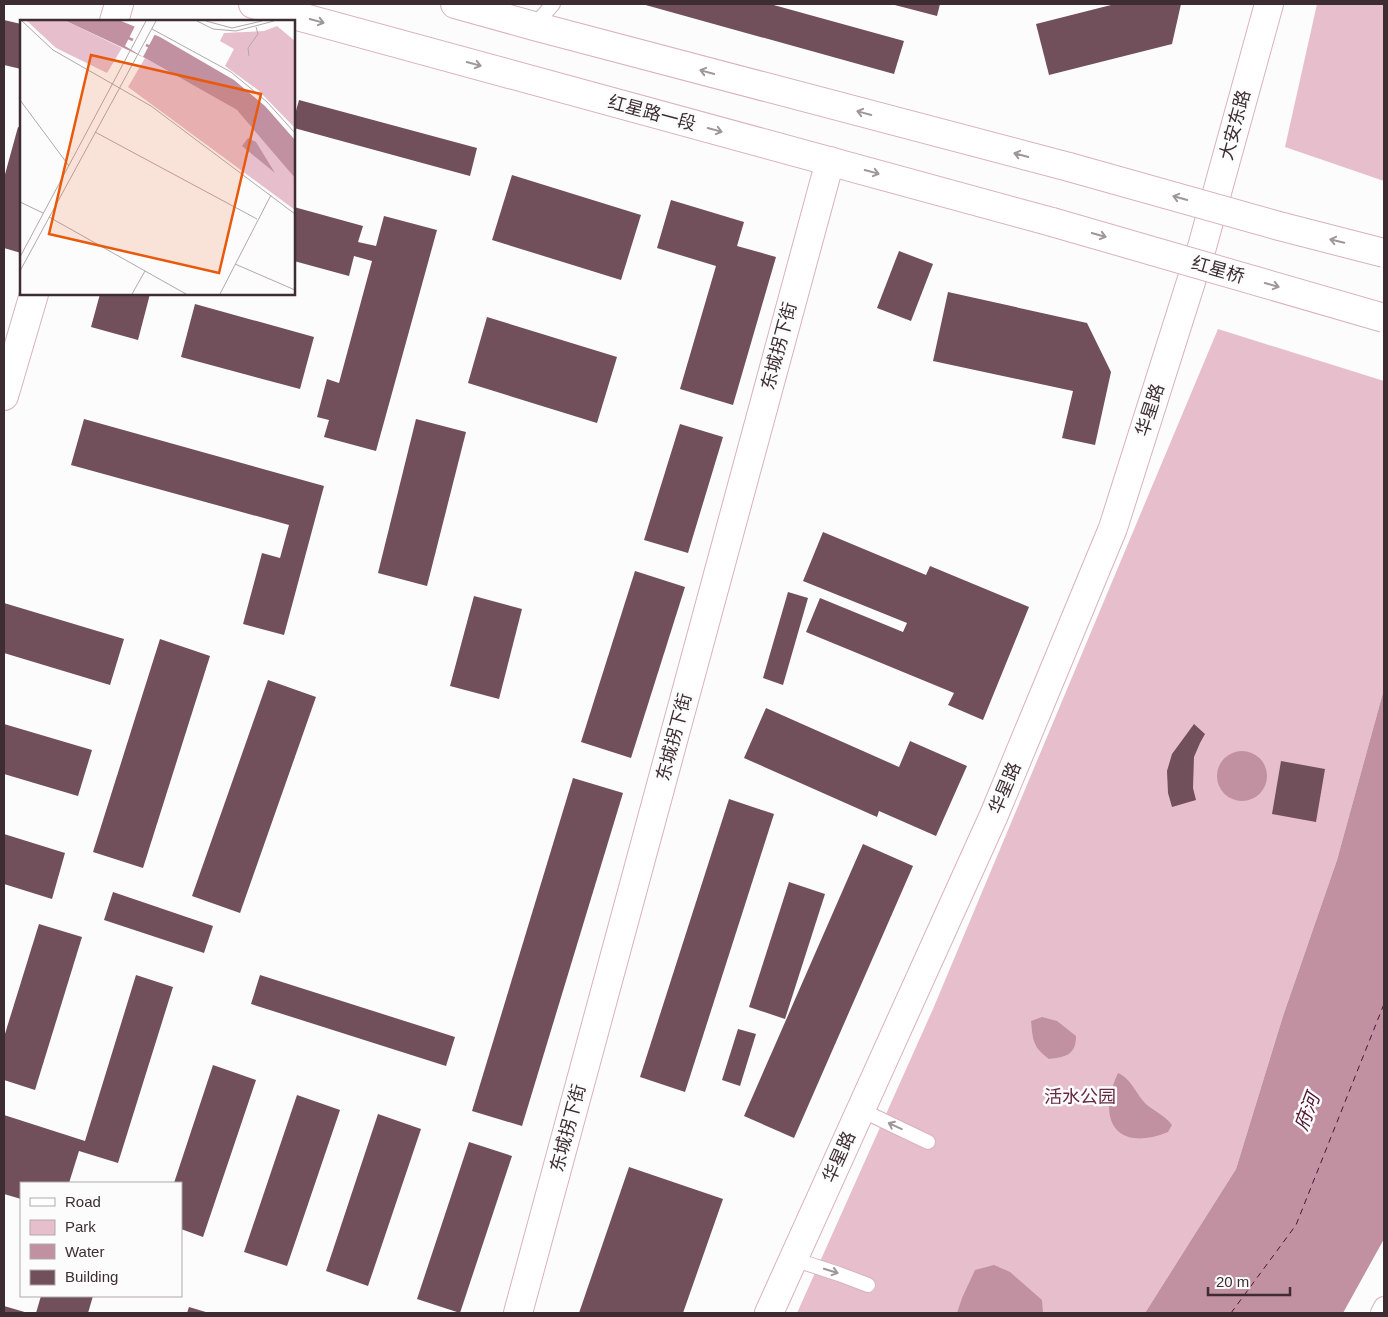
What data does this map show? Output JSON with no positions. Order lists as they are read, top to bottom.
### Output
{
  "streets": {
    "street": [
      "红星路一段",
      "大安东路",
      "红星桥",
      "东城拐下街",
      "华星路"
    ]
  },
  "crossings": [
    ["红星路一段", "红星桥"],
    ["红星路一段", "东城拐下街"],
    ["大安东路", "华星路"]
  ],
  "water": ["府河"],
  "parks": ["活水公园"],
  "legend": [
    "Road",
    "Park",
    "Water",
    "Building"
  ],
  "scale_bar": "20 m"
}
